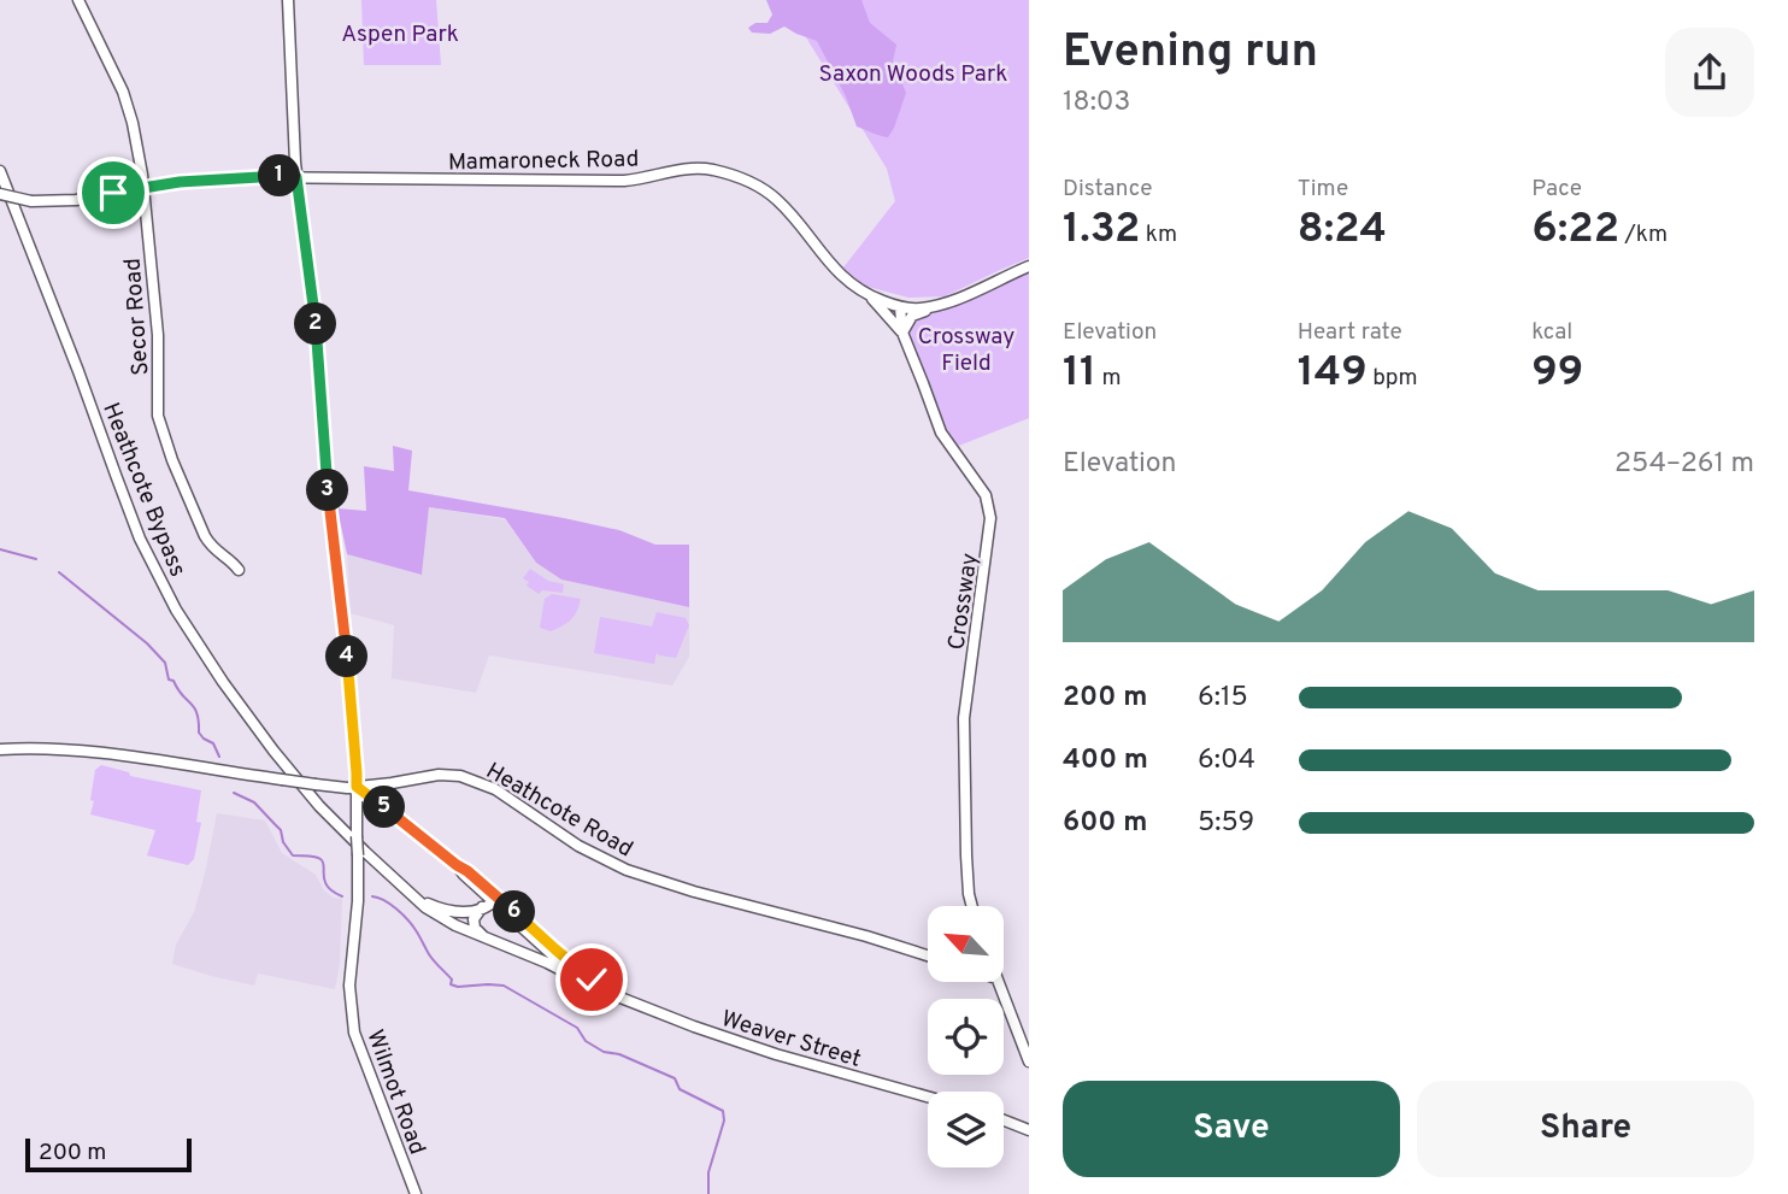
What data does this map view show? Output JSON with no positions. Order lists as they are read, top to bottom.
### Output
{
  "streets": {
    "street": [
      "Mamaroneck Road",
      "Secor Road",
      "Heathcote Bypass",
      "Crossway",
      "Heathcote Road",
      "Weaver Street",
      "Wilmot Road"
    ]
  },
  "crossings": [
    ["Mamaroneck Road", "Secor Road"],
    ["Mamaroneck Road", "Crossway"],
    ["Mamaroneck Road", "Wilmot Road"],
    ["Heathcote Bypass", "Weaver Street"],
    ["Heathcote Road", "Weaver Street"],
    ["Heathcote Road", "Wilmot Road"],
    ["Weaver Street", "Wilmot Road"]
  ],
  "parks": ["Aspen Park", "Saxon Woods Park", "Crossway Field"],
  "scale_bar": "200 m",
  "north": "top left",
  "page": {
    "heading": ["Evening run", "18:03"],
    "stats": [
      ["Distance", "1.32 km"],
      ["Time", "8:24"],
      ["Pace", "6:22 /km"],
      ["Elevation", "11 m"],
      ["Heart rate", "149 bpm"],
      ["kcal", "99"]
    ],
    "pins": [
      "1",
      "2",
      "3",
      "4",
      "5",
      "6"
    ],
    "chart": ["Elevation", "254–261 m"],
    "list": [
      {
        "name": "200 m",
        "note": "6:15"
      },
      {
        "name": "400 m",
        "note": "6:04"
      },
      {
        "name": "600 m",
        "note": "5:59"
      }
    ],
    "buttons": ["Save", "Share"],
    "scale": "200 m"
  }
}
